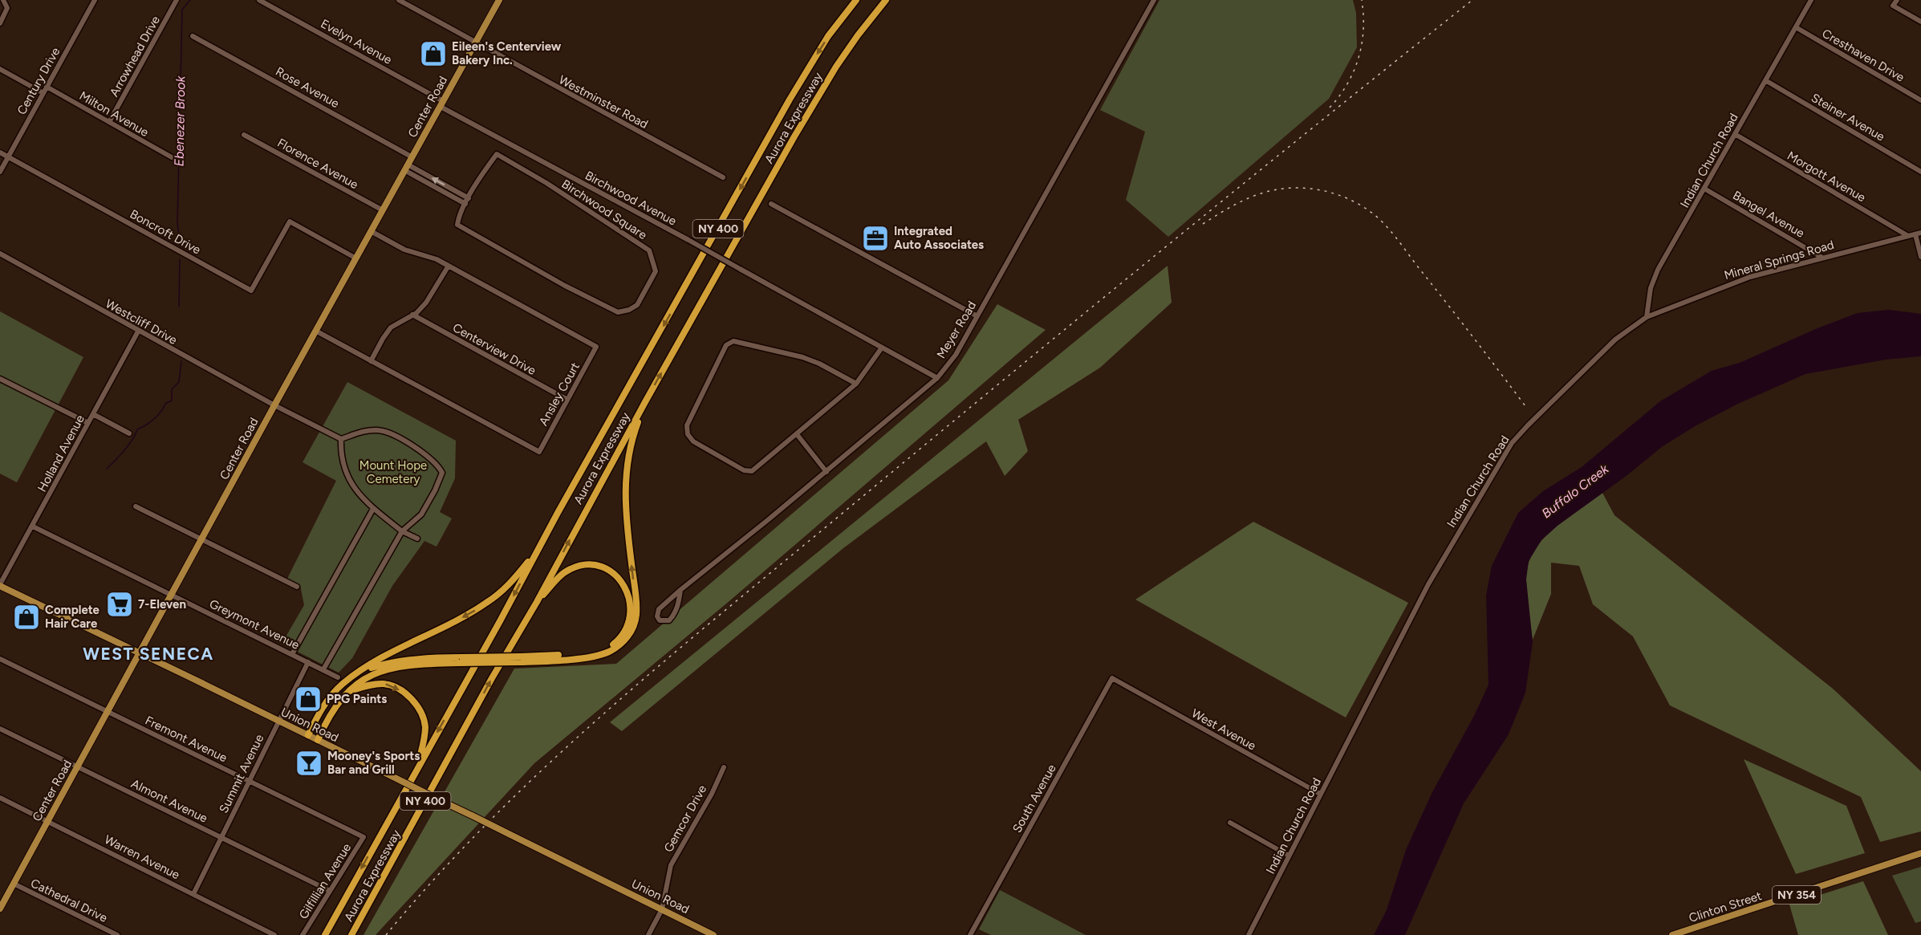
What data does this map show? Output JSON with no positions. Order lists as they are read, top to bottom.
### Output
{
  "streets": {
    "highway": ["Aurora Expressway", "NY 400"],
    "main road": [
      "Center Road",
      "Union Road",
      "NY 354",
      "Clinton Street"
    ],
    "street": [
      "Evelyn Avenue",
      "Cresthaven Drive",
      "Arrowhead Drive",
      "Century Drive",
      "Rose Avenue",
      "Westminster Road",
      "Milton Avenue",
      "Steiner Avenue",
      "Indian Church Road",
      "Florence Avenue",
      "Morgott Avenue",
      "Birchwood Avenue",
      "Birchwood Square",
      "Bangel Avenue",
      "Boncroft Drive",
      "Mineral Springs Road",
      "Westcliff Drive",
      "Meyer Road",
      "Centerview Drive",
      "Ansley Court",
      "Holland Avenue",
      "Greymont Avenue",
      "West Avenue",
      "Fremont Avenue",
      "Summit Avenue",
      "South Avenue",
      "Almont Avenue",
      "Gemcor Drive",
      "Warren Avenue",
      "Gilfillian Avenue",
      "Cathedral Drive"
    ]
  },
  "crossings": [
    ["Evelyn Avenue", "Center Road"],
    ["Evelyn Avenue", "Birchwood Avenue"],
    ["Cresthaven Drive", "Indian Church Road"],
    ["Arrowhead Drive", "Milton Avenue"],
    ["Century Drive", "Milton Avenue"],
    ["Century Drive", "Boncroft Drive"],
    ["Rose Avenue", "Center Road"],
    ["Westminster Road", "Center Road"],
    ["Center Road", "Florence Avenue"],
    ["Center Road", "Birchwood Avenue"],
    ["Center Road", "Boncroft Drive"],
    ["Center Road", "Westcliff Drive"],
    ["Center Road", "Ansley Court"],
    ["Center Road", "Greymont Avenue"],
    ["Center Road", "Union Road"],
    ["Center Road", "Fremont Avenue"],
    ["Center Road", "Almont Avenue"],
    ["Center Road", "Warren Avenue"],
    ["Center Road", "Cathedral Drive"],
    ["Steiner Avenue", "Indian Church Road"],
    ["Indian Church Road", "Morgott Avenue"],
    ["Indian Church Road", "Bangel Avenue"],
    ["Indian Church Road", "Mineral Springs Road"],
    ["Indian Church Road", "West Avenue"],
    ["Morgott Avenue", "Mineral Springs Road"],
    ["Birchwood Avenue", "Meyer Road"],
    ["Bangel Avenue", "Mineral Springs Road"],
    ["Westcliff Drive", "Holland Avenue"],
    ["Centerview Drive", "Ansley Court"],
    ["Holland Avenue", "Greymont Avenue"],
    ["Holland Avenue", "Union Road"],
    ["Greymont Avenue", "Summit Avenue"],
    ["Union Road", "Summit Avenue"],
    ["Union Road", "Gemcor Drive"],
    ["West Avenue", "South Avenue"],
    ["Fremont Avenue", "Summit Avenue"],
    ["Fremont Avenue", "Gilfillian Avenue"],
    ["Summit Avenue", "Almont Avenue"],
    ["Summit Avenue", "Warren Avenue"],
    ["Almont Avenue", "Gilfillian Avenue"]
  ],
  "districts": ["WEST SENECA"],
  "water": ["Ebenezer Brook", "Buffalo Creek"],
  "parks": ["Mount Hope Cemetery"],
  "places": {
    "shop": ["Eileen's Centerview Bakery Inc.", "Complete Hair Care", "PPG Paints"],
    "office": ["Integrated Auto Associates"],
    "supermarket": ["7-Eleven"],
    "bar": ["Mooney's Sports Bar and Grill"]
  }
}
